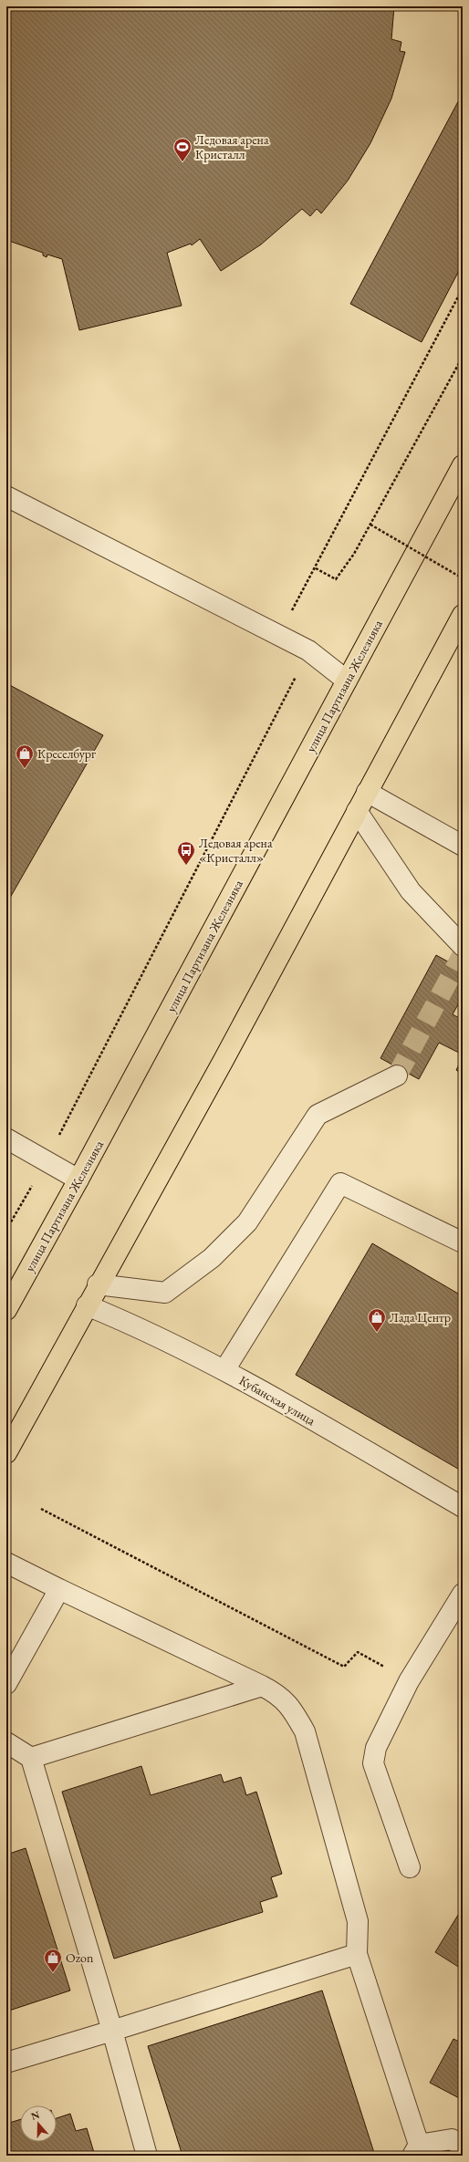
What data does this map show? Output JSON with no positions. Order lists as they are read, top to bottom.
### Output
{
  "streets": {
    "main road": ["улица Партизана Железняка"],
    "street": ["Кубанская улица"]
  },
  "places": {
    "sports": ["Ледовая арена Кристалл"],
    "shop": ["Креселбург", "Лада Центр", "Ozon"],
    "bus stop": ["Ледовая арена «Кристалл»"]
  },
  "north": "top"
}
